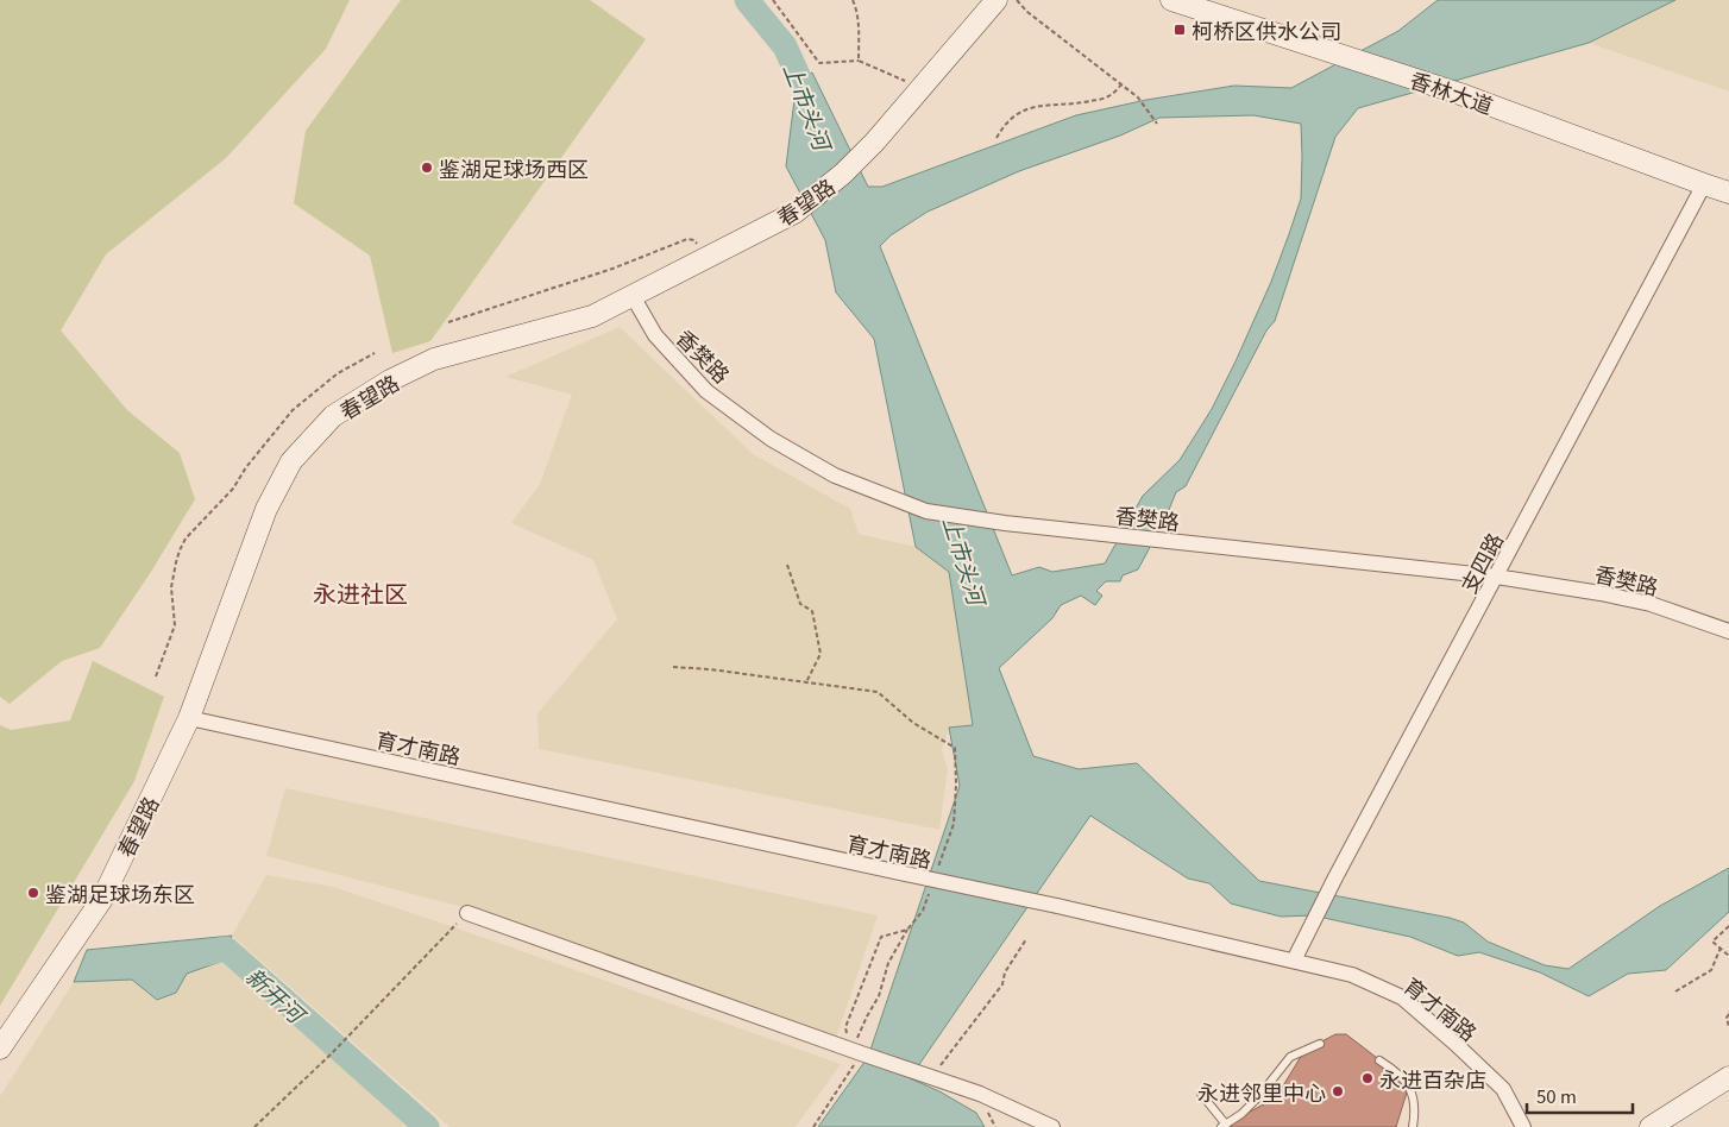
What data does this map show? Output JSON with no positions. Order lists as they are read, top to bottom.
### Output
{
  "streets": {
    "street": [
      "香林大道",
      "春望路",
      "香樊路",
      "支四路",
      "育才南路"
    ]
  },
  "crossings": [
    ["香林大道", "支四路"],
    ["春望路", "香樊路"],
    ["春望路", "育才南路"],
    ["香樊路", "支四路"],
    ["支四路", "育才南路"]
  ],
  "districts": ["永进社区"],
  "water": ["上市头河", "新开河"],
  "places": {
    "transit": ["柯桥区供水公司"],
    "other": [
      "鉴湖足球场西区",
      "鉴湖足球场东区",
      "永进百杂店",
      "永进邻里中心"
    ]
  },
  "scale_bar": "50 m"
}
